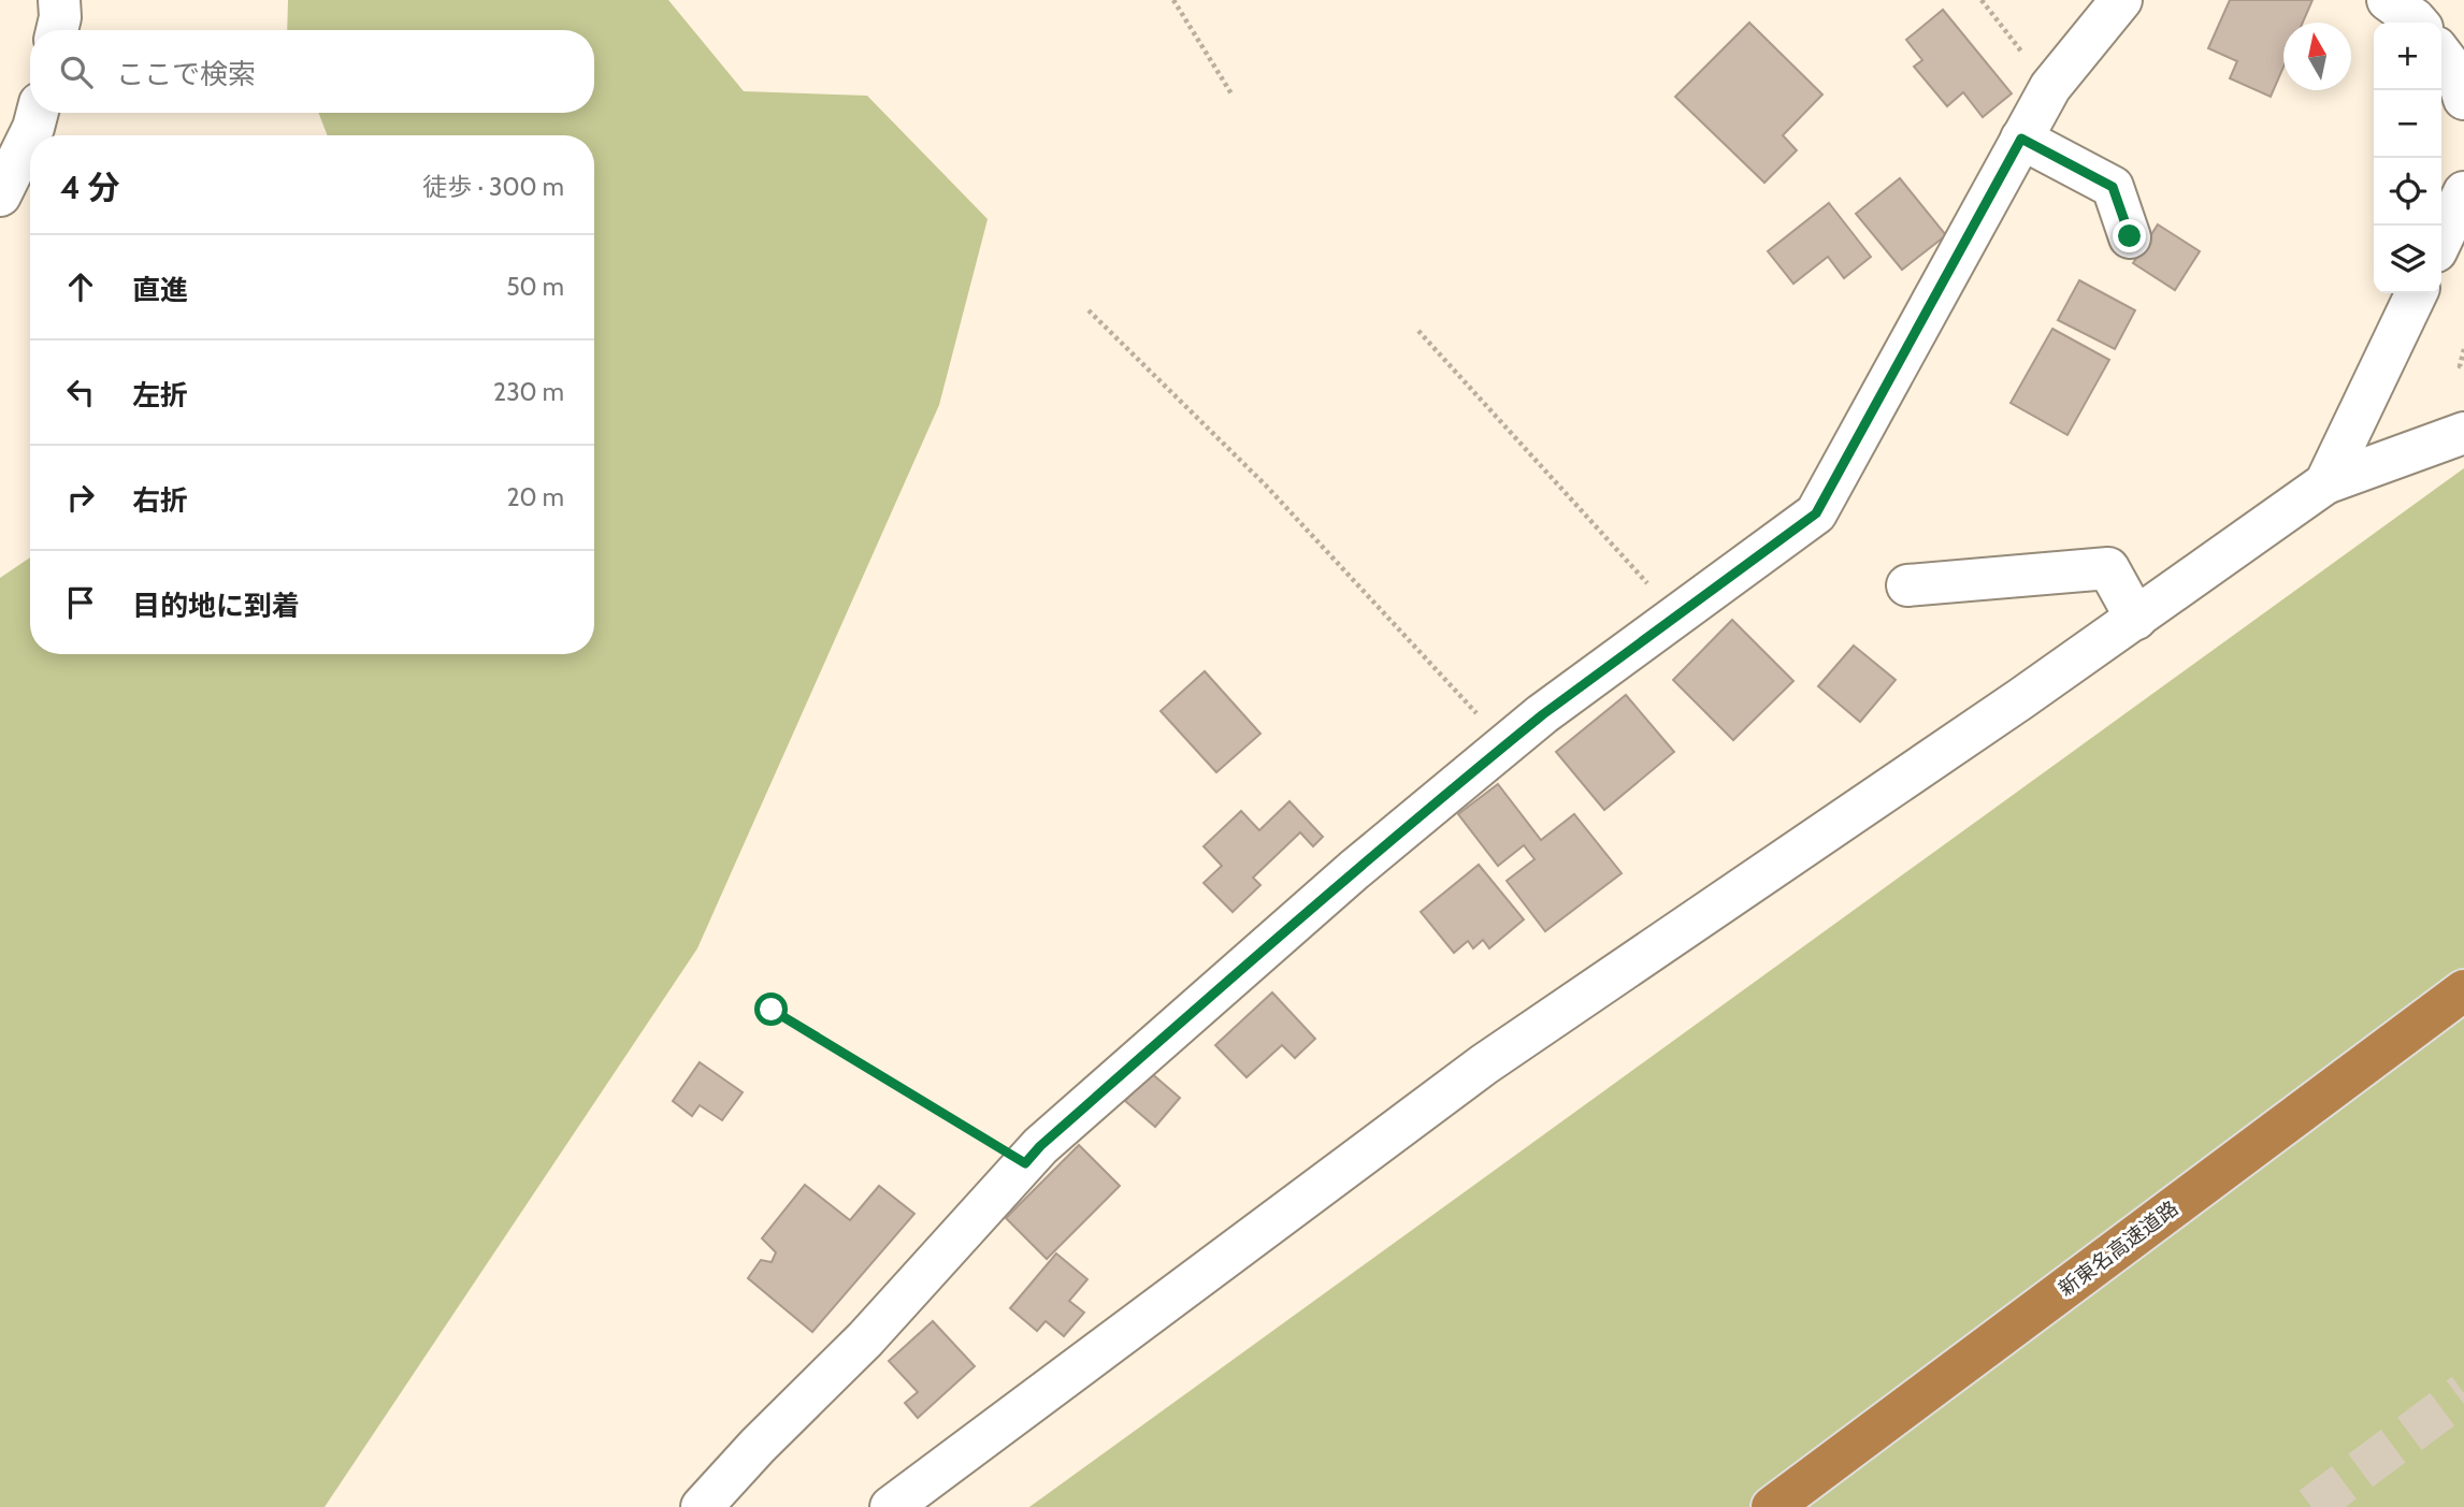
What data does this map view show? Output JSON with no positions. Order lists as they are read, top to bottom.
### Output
{
  "streets": {
    "highway": ["新東名高速道路"]
  },
  "north": "top",
  "page": {
    "map_buttons": ["+", "−"],
    "search": "ここで検索",
    "heading": ["4 分", "徒歩 · 300 m"],
    "list": [
      ["直進", "50 m"],
      ["左折", "230 m"],
      ["右折", "20 m"],
      "目的地に到着"
    ]
  }
}
